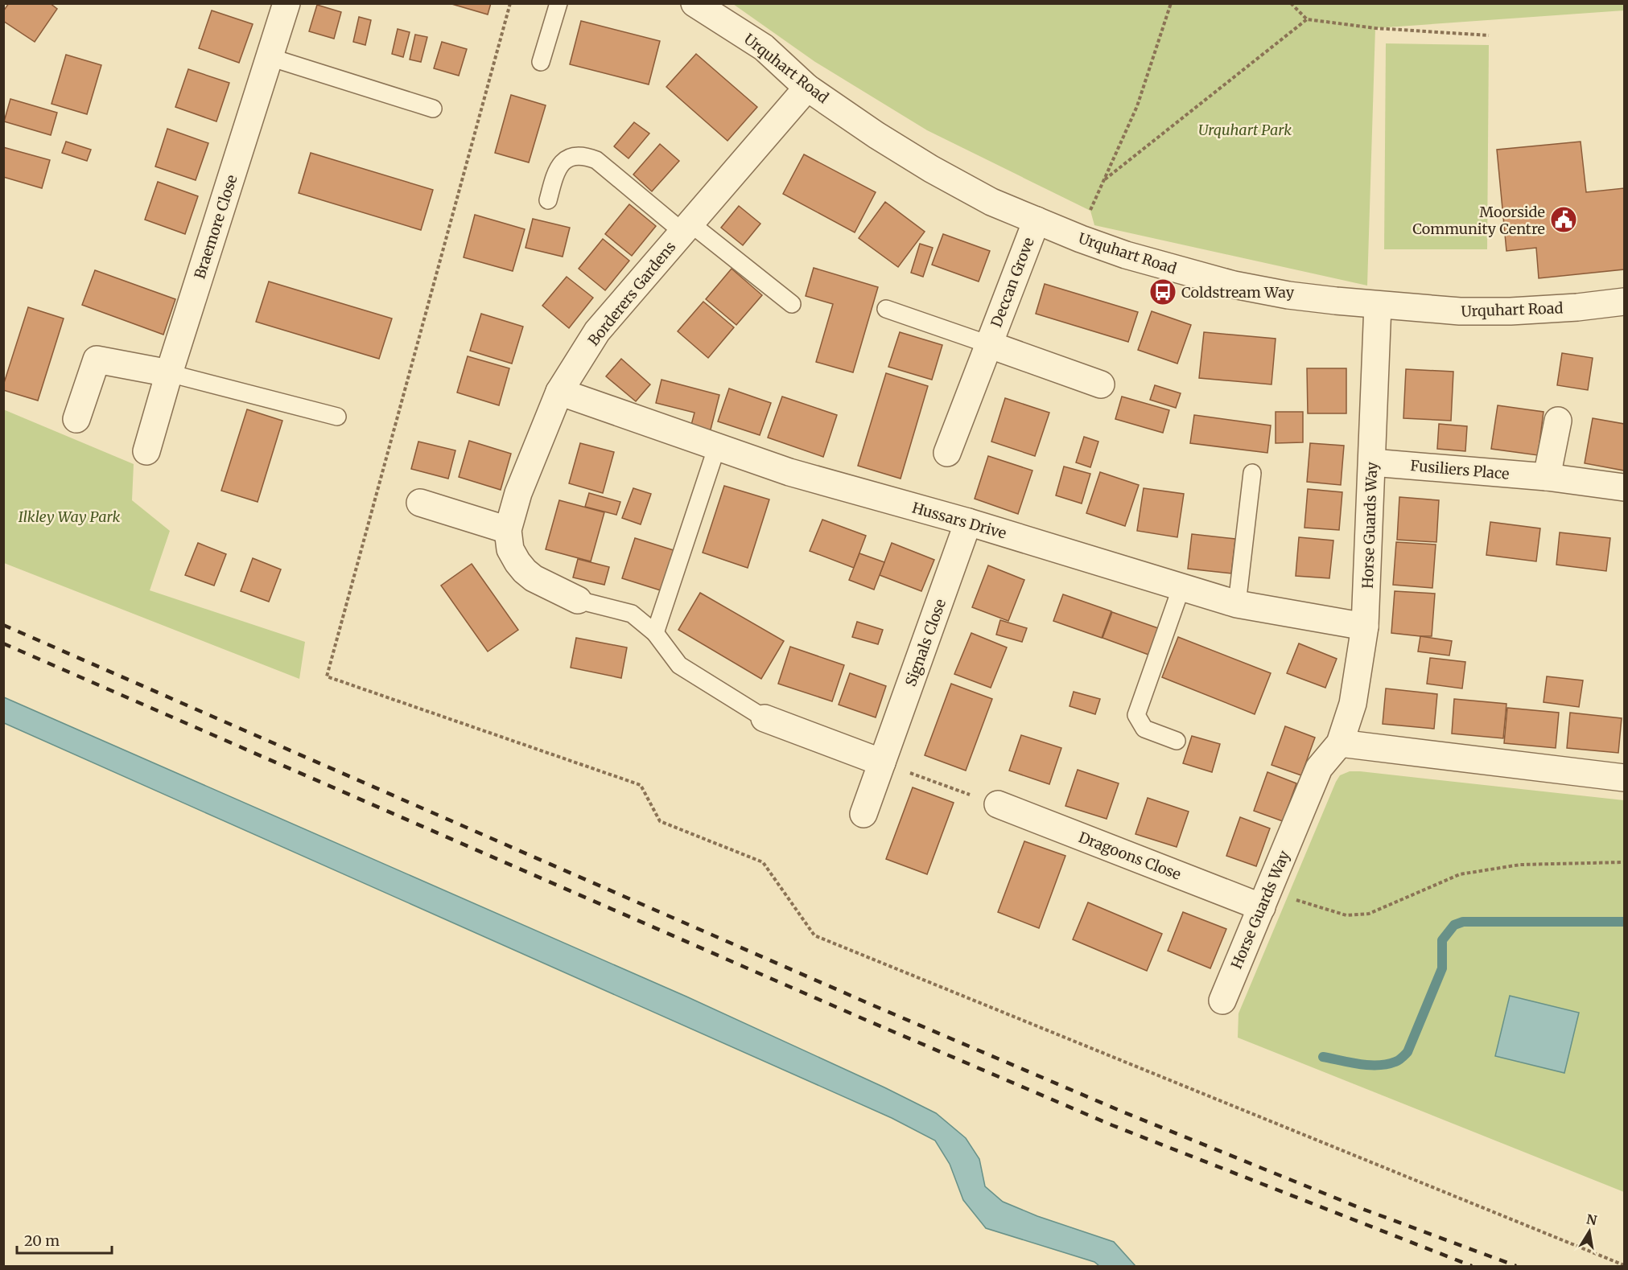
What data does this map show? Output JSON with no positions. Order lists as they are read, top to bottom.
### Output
{
  "streets": {
    "street": [
      "Urquhart Road",
      "Braemore Close",
      "Deccan Grove",
      "Borderers Gardens",
      "Fusiliers Place",
      "Hussars Drive",
      "Horse Guards Way",
      "Signals Close",
      "Dragoons Close"
    ]
  },
  "crossings": [
    ["Urquhart Road", "Deccan Grove"],
    ["Urquhart Road", "Borderers Gardens"],
    ["Urquhart Road", "Horse Guards Way"],
    ["Borderers Gardens", "Hussars Drive"],
    ["Fusiliers Place", "Horse Guards Way"],
    ["Hussars Drive", "Horse Guards Way"],
    ["Hussars Drive", "Signals Close"],
    ["Horse Guards Way", "Dragoons Close"]
  ],
  "parks": ["Urquhart Park", "Ilkley Way Park"],
  "places": {
    "public building": ["Moorside Community Centre"],
    "bus stop": ["Coldstream Way"]
  },
  "scale_bar": "20 m",
  "north": "top"
}
